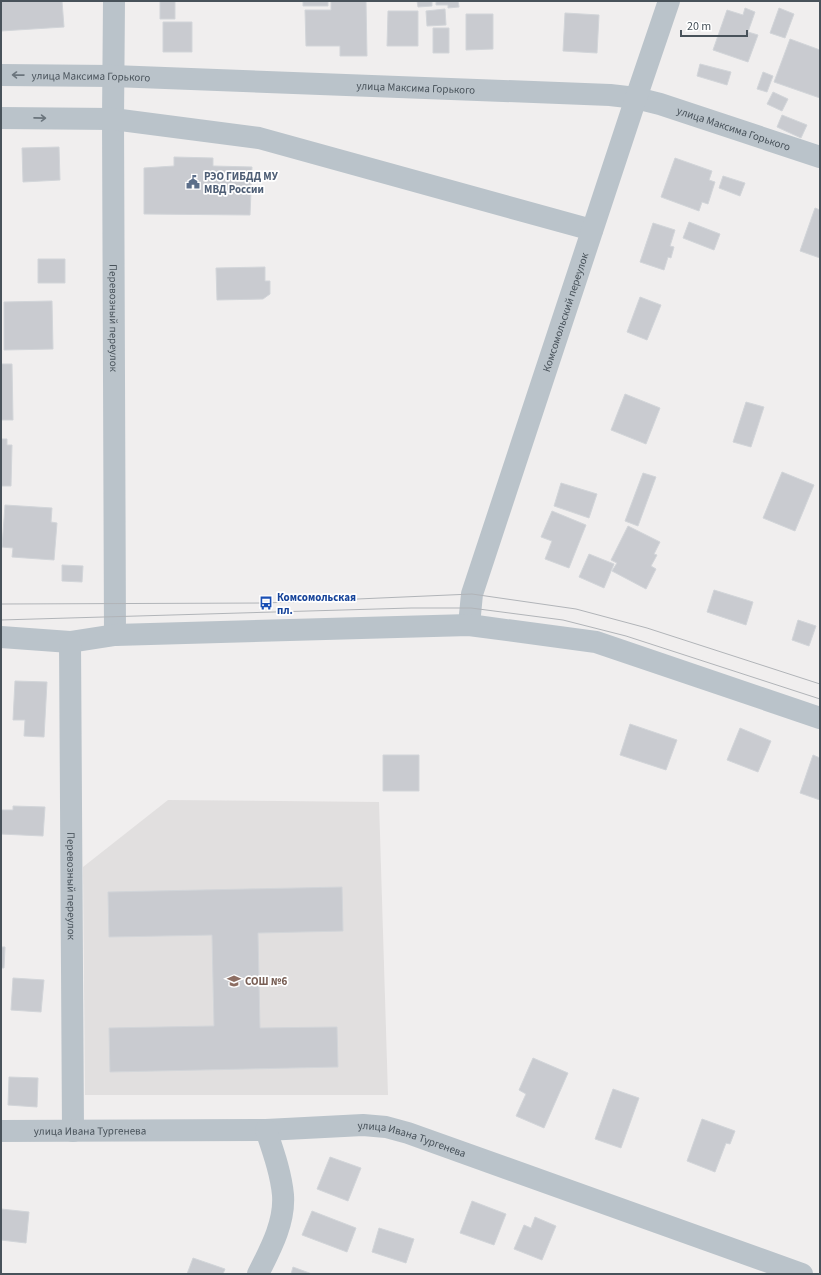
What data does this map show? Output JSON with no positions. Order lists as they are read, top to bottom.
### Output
{
  "streets": {
    "street": [
      "улица Максима Горького",
      "Комсомольский переулок",
      "Перевозный переулок",
      "улица Ивана Тургенева"
    ]
  },
  "crossings": [
    ["улица Максима Горького", "Комсомольский переулок"],
    ["улица Максима Горького", "Перевозный переулок"],
    ["Перевозный переулок", "улица Ивана Тургенева"]
  ],
  "places": {
    "public building": ["РЭО ГИБДД МУ МВД России"],
    "bus stop": ["Комсомольская пл."],
    "school or university": ["СОШ №6"]
  },
  "scale_bar": "20 m"
}
